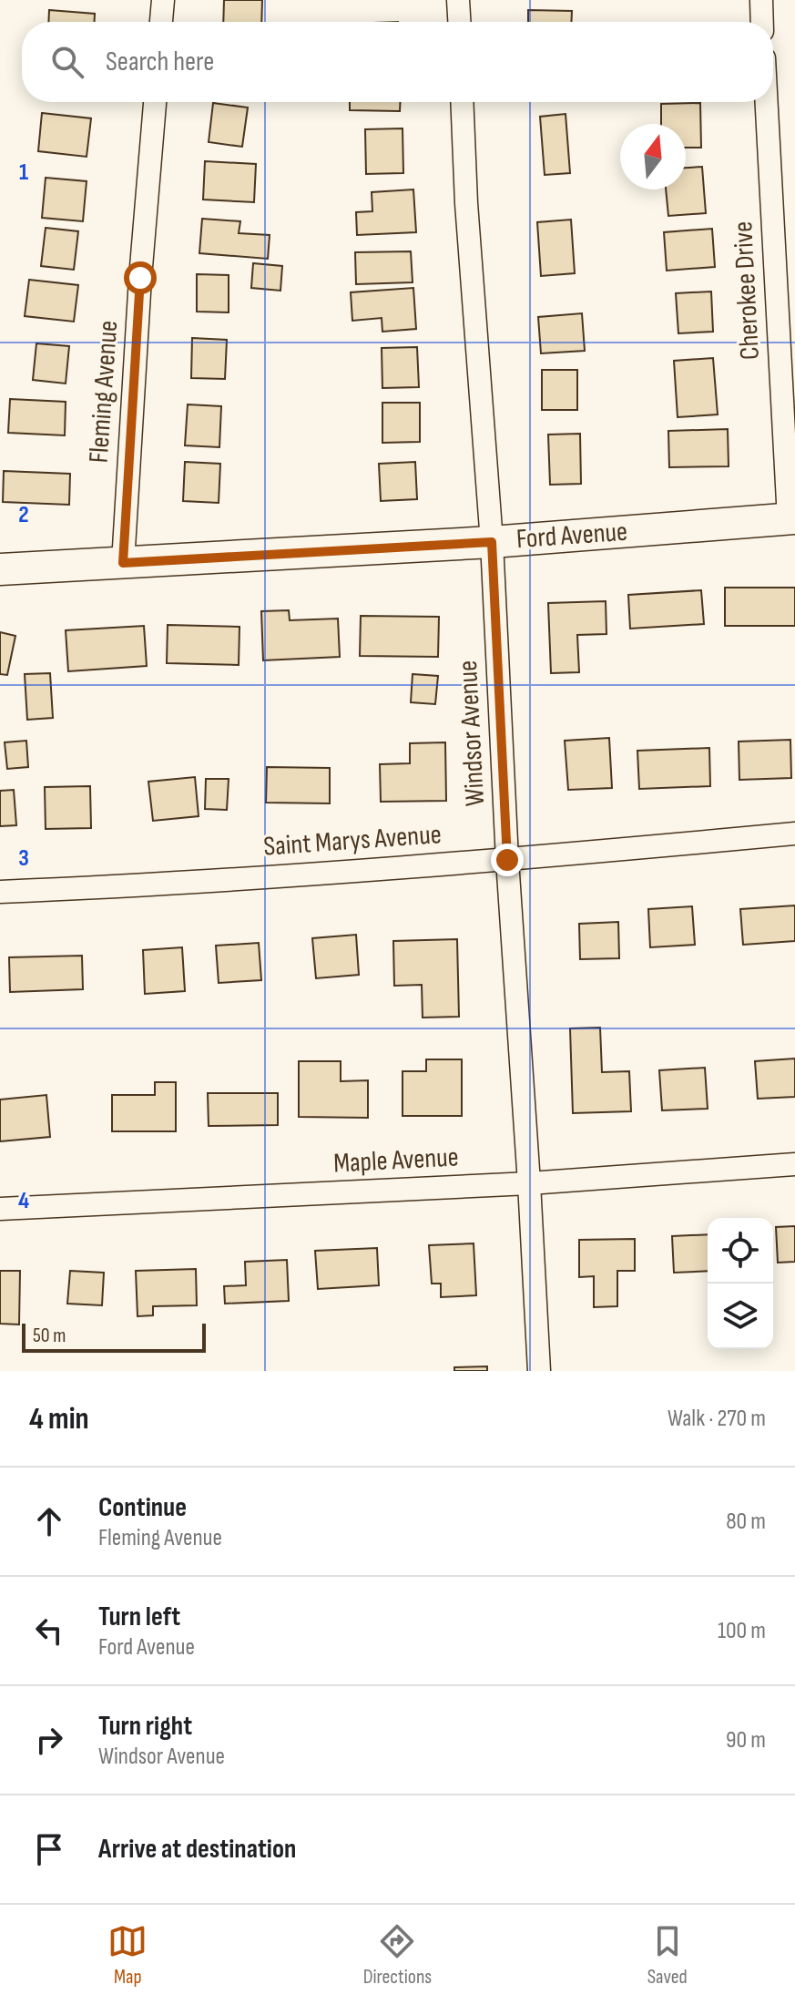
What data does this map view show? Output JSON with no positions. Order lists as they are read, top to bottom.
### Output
{
  "streets": {
    "street": [
      "Cherokee Drive",
      "Fleming Avenue",
      "Ford Avenue",
      "Windsor Avenue",
      "Saint Marys Avenue",
      "Maple Avenue"
    ]
  },
  "crossings": [
    ["Cherokee Drive", "Ford Avenue"],
    ["Fleming Avenue", "Ford Avenue"],
    ["Ford Avenue", "Windsor Avenue"],
    ["Windsor Avenue", "Saint Marys Avenue"],
    ["Windsor Avenue", "Maple Avenue"]
  ],
  "scale_bar": "50 m",
  "north": "top",
  "page": {
    "search": "Search here",
    "scale": "50 m",
    "heading": ["4 min", "Walk · 270 m"],
    "list": [
      ["Continue", "Fleming Avenue", "80 m"],
      ["Turn left", "Ford Avenue", "100 m"],
      ["Turn right", "Windsor Avenue", "90 m"],
      "Arrive at destination"
    ],
    "nav": ["Map", "Directions", "Saved"]
  },
  "grid": {
    "rows": [
      "1",
      "2",
      "3",
      "4"
    ]
  }
}
